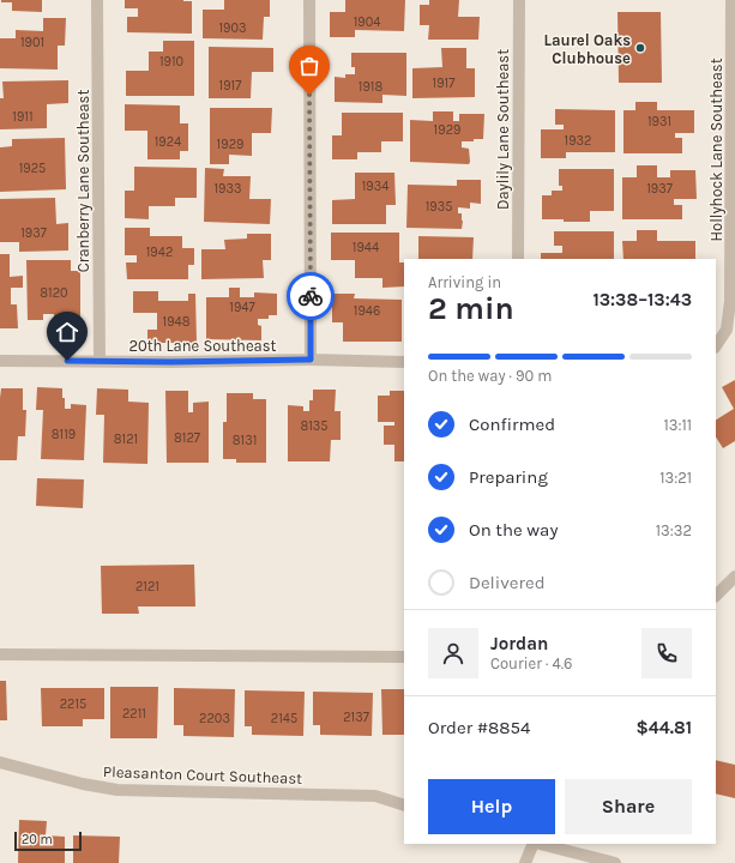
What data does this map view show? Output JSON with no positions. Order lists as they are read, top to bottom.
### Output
{
  "streets": {
    "street": [
      "Daylily Lane Southeast",
      "Hollyhock Lane Southeast",
      "Cranberry Lane Southeast",
      "20th Lane Southeast",
      "Pleasanton Court Southeast"
    ]
  },
  "crossings": [
    ["Cranberry Lane Southeast", "20th Lane Southeast"]
  ],
  "places": ["Laurel Oaks Clubhouse"],
  "house_numbers": [
    "1904",
    "1903",
    "1901",
    "1910",
    "1917",
    "1917",
    "1918",
    "1911",
    "1931",
    "1929",
    "1932",
    "1924",
    "1929",
    "1925",
    "1934",
    "1933",
    "1937",
    "1935",
    "1937",
    "1944",
    "1942",
    "8120",
    "1947",
    "1946",
    "1948",
    "8135",
    "8119",
    "8127",
    "8121",
    "8131",
    "2121",
    "2215",
    "2211",
    "2137",
    "2203",
    "2145"
  ],
  "scale_bar": "20 m",
  "page": {
    "heading": ["2 min", "Arriving in", "13:38–13:43"],
    "panel": [
      "Jordan",
      "Courier · 4.6",
      "Order #8854",
      "$44.81"
    ],
    "bar": "On the way · 90 m",
    "list": [
      ["Confirmed", "13:11"],
      ["Preparing", "13:21"],
      ["On the way", "13:32"],
      "Delivered"
    ],
    "buttons": ["Help", "Share"],
    "scale": "20 m"
  }
}
